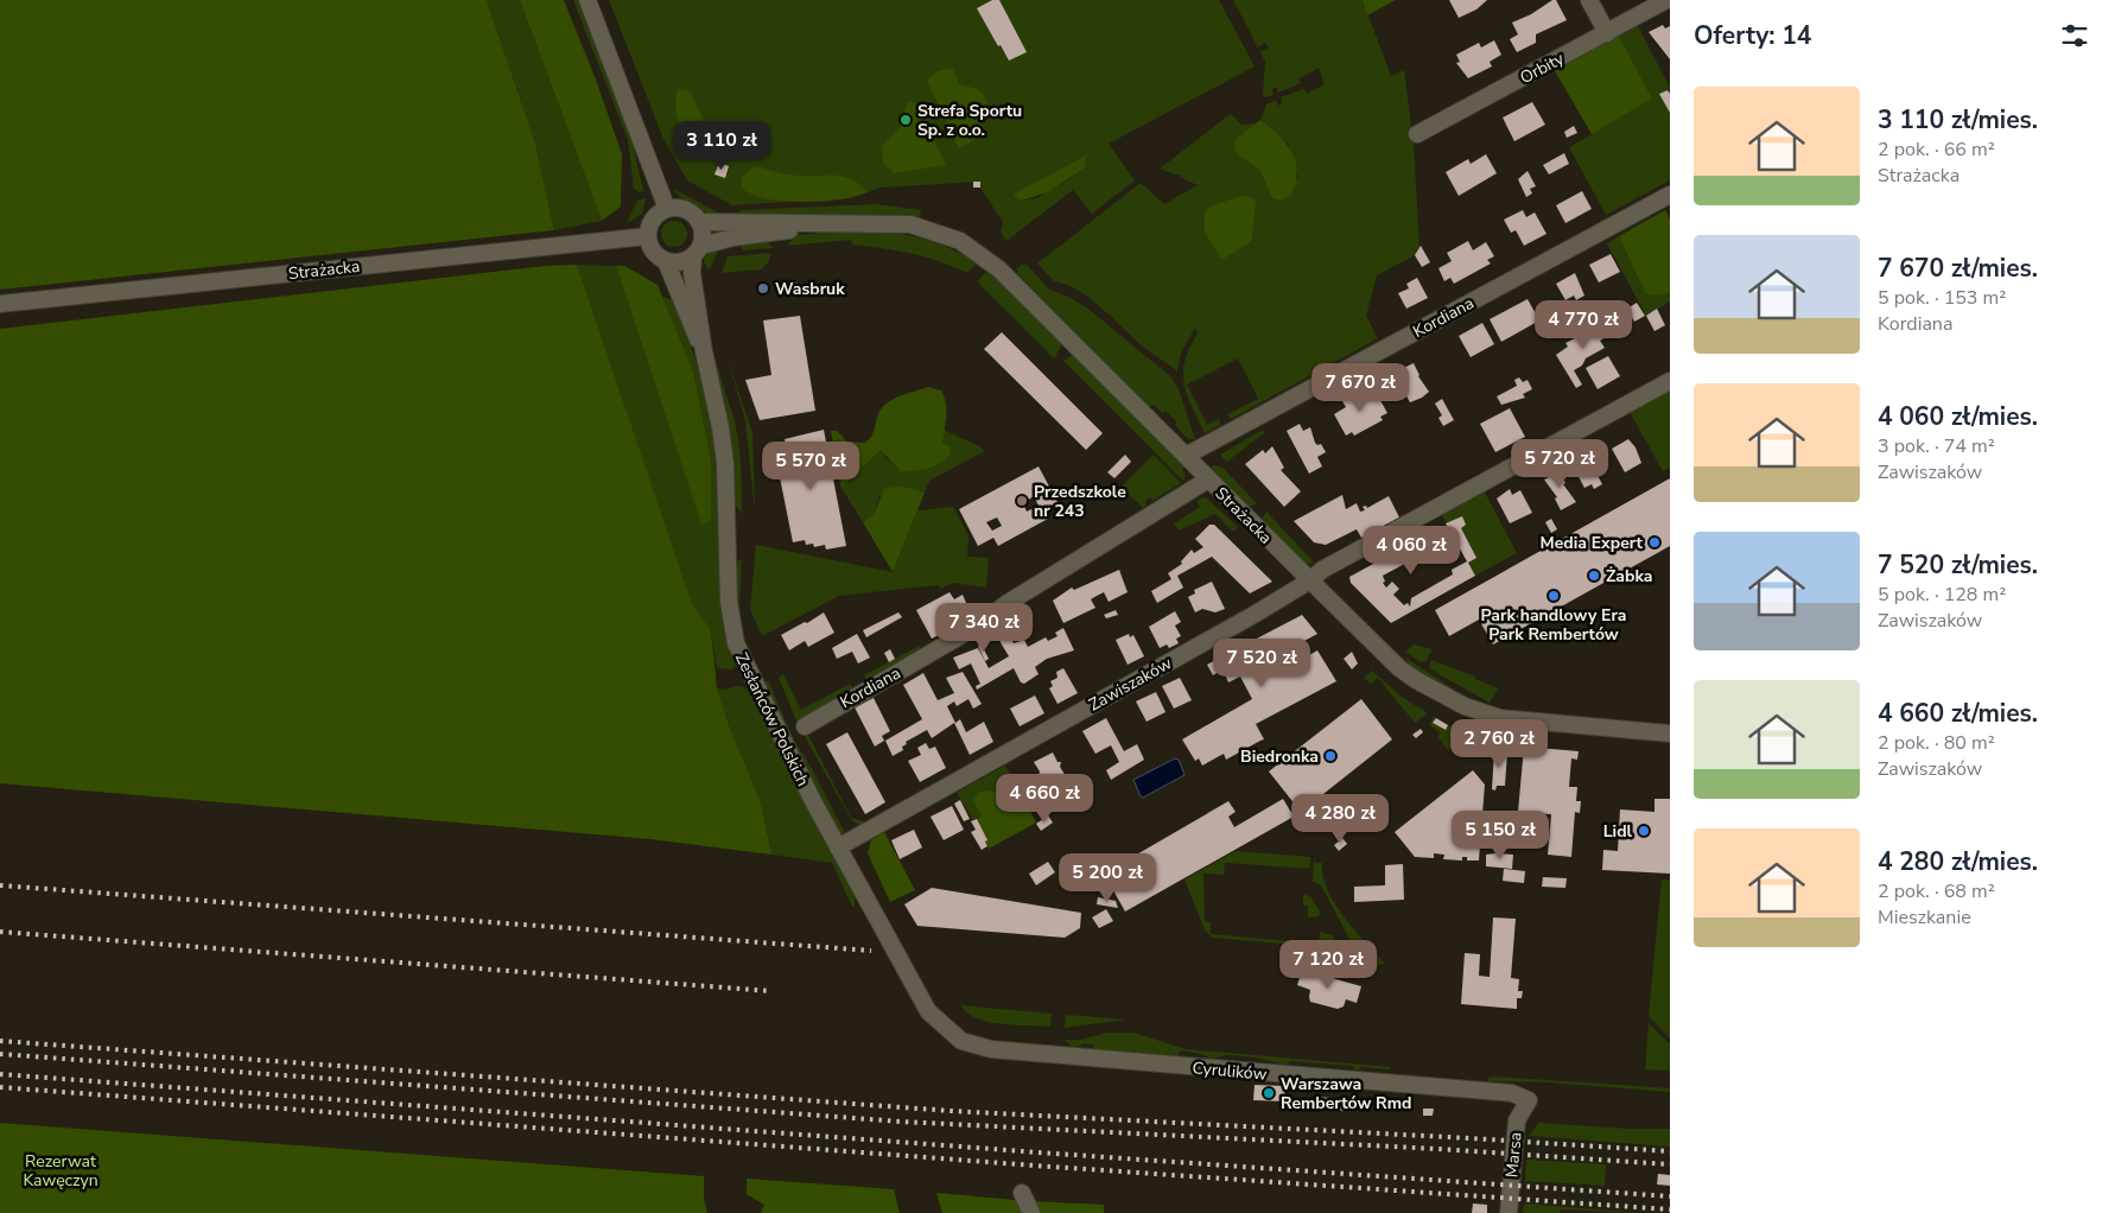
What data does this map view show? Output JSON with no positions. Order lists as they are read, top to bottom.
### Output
{
  "streets": {
    "street": [
      "Orbity",
      "Strażacka",
      "Kordiana",
      "Zawiszaków",
      "Zesłańców Polskich",
      "Cyrulików",
      "Marsa"
    ]
  },
  "crossings": [
    ["Strażacka", "Kordiana"],
    ["Strażacka", "Zawiszaków"],
    ["Strażacka", "Zesłańców Polskich"],
    ["Zawiszaków", "Zesłańców Polskich"],
    ["Zesłańców Polskich", "Cyrulików"],
    ["Cyrulików", "Marsa"]
  ],
  "parks": ["Rezerwat Kawęczyn"],
  "places": [
    "Strefa Sportu Sp. z o.o.",
    "Wasbruk",
    "Przedszkole nr 243",
    "Media Expert",
    "Żabka",
    "Park handlowy Era Park Rembertów",
    "Biedronka",
    "Lidl",
    "Warszawa Rembertów Rmd"
  ],
  "page": {
    "heading": "Oferty: 14",
    "list": [
      {
        "name": "3 110 zł/mies.",
        "note": "2 pok. · 66 m² · Strażacka"
      },
      {
        "name": "7 670 zł/mies.",
        "note": "5 pok. · 153 m² · Kordiana"
      },
      {
        "name": "4 060 zł/mies.",
        "note": "3 pok. · 74 m² · Zawiszaków"
      },
      {
        "name": "7 520 zł/mies.",
        "note": "5 pok. · 128 m² · Zawiszaków"
      },
      {
        "name": "4 660 zł/mies.",
        "note": "2 pok. · 80 m² · Zawiszaków"
      },
      {
        "name": "4 280 zł/mies.",
        "note": "2 pok. · 68 m² · Mieszkanie"
      }
    ],
    "price": [
      "3 110 zł",
      "4 770 zł",
      "7 670 zł",
      "5 720 zł",
      "5 570 zł",
      "4 060 zł",
      "7 340 zł",
      "7 520 zł",
      "2 760 zł",
      "4 660 zł",
      "4 280 zł",
      "5 150 zł",
      "5 200 zł",
      "7 120 zł"
    ]
  }
}
